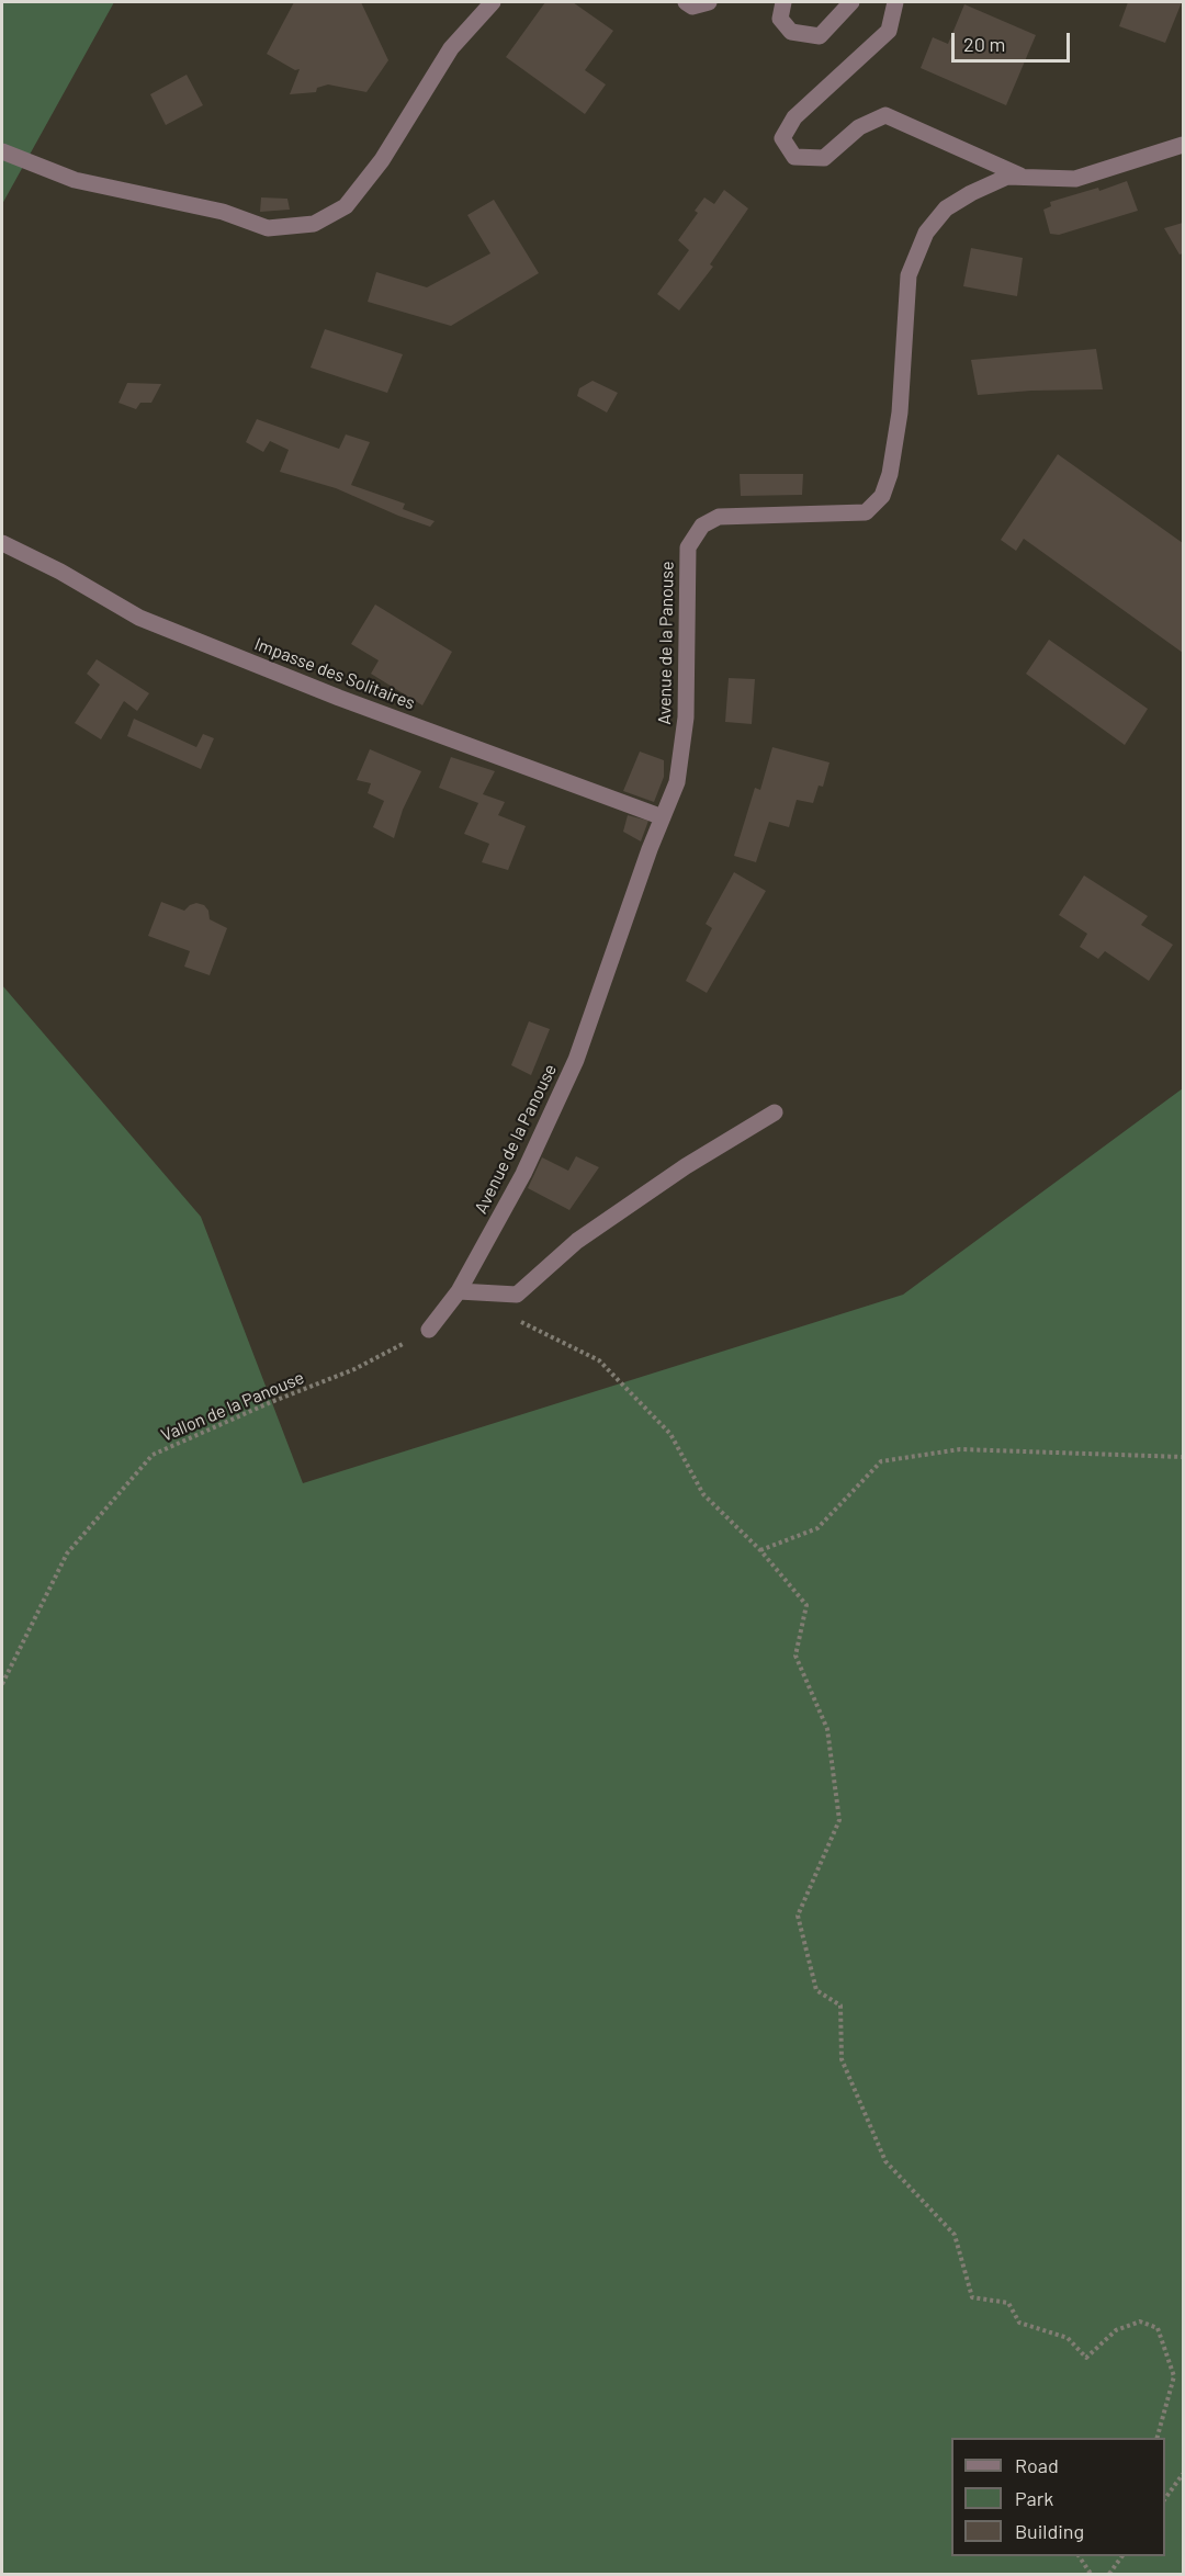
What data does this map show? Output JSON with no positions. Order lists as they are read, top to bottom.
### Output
{
  "streets": {
    "street": ["Avenue de la Panouse", "Impasse des Solitaires"],
    "path": ["Vallon de la Panouse"]
  },
  "crossings": [
    ["Avenue de la Panouse", "Impasse des Solitaires"],
    ["Avenue de la Panouse", "Vallon de la Panouse"]
  ],
  "legend": ["Road", "Park", "Building"],
  "scale_bar": "20 m"
}
